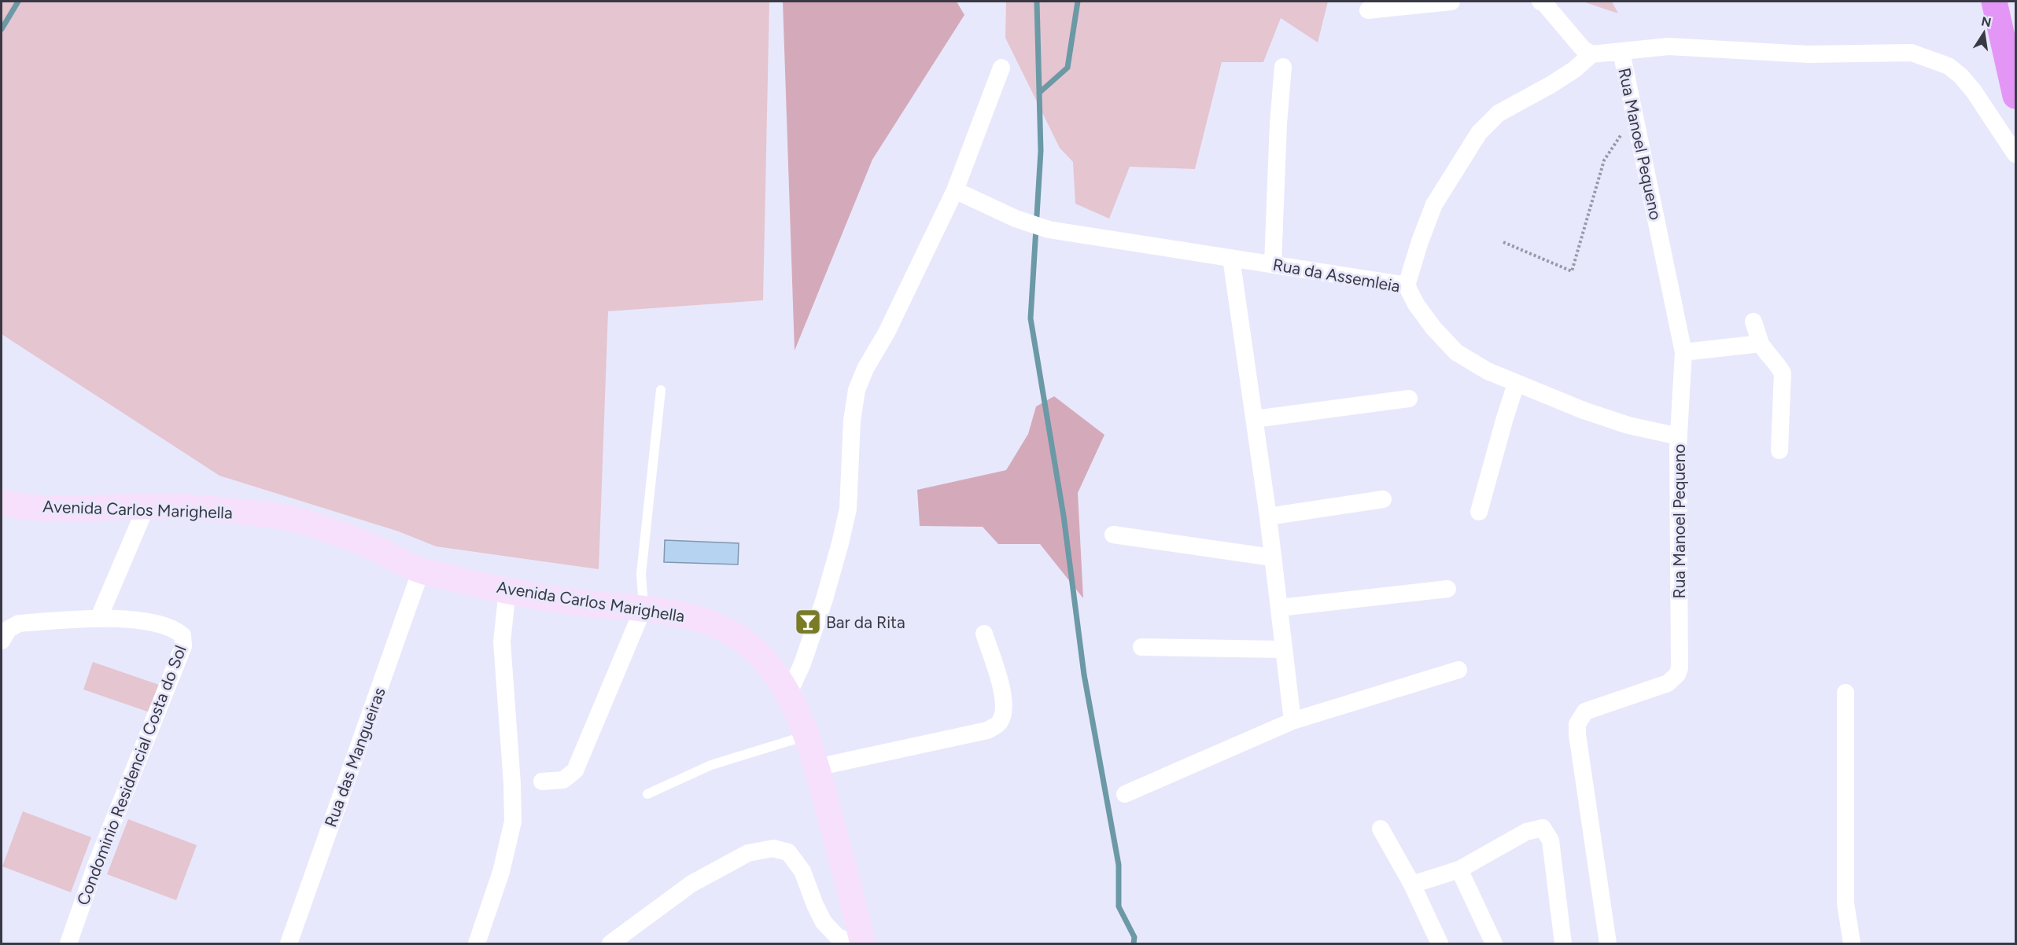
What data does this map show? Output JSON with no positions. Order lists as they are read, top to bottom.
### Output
{
  "streets": {
    "street": [
      "Rua Manoel Pequeno",
      "Rua da Assemleia",
      "Avenida Carlos Marighella",
      "Rua das Mangueiras",
      "Condominio Residencial Costa do Sol"
    ]
  },
  "crossings": [
    ["Rua Manoel Pequeno", "Rua da Assemleia"],
    ["Avenida Carlos Marighella", "Rua das Mangueiras"]
  ],
  "places": {
    "bar": ["Bar da Rita"]
  },
  "north": "top"
}
